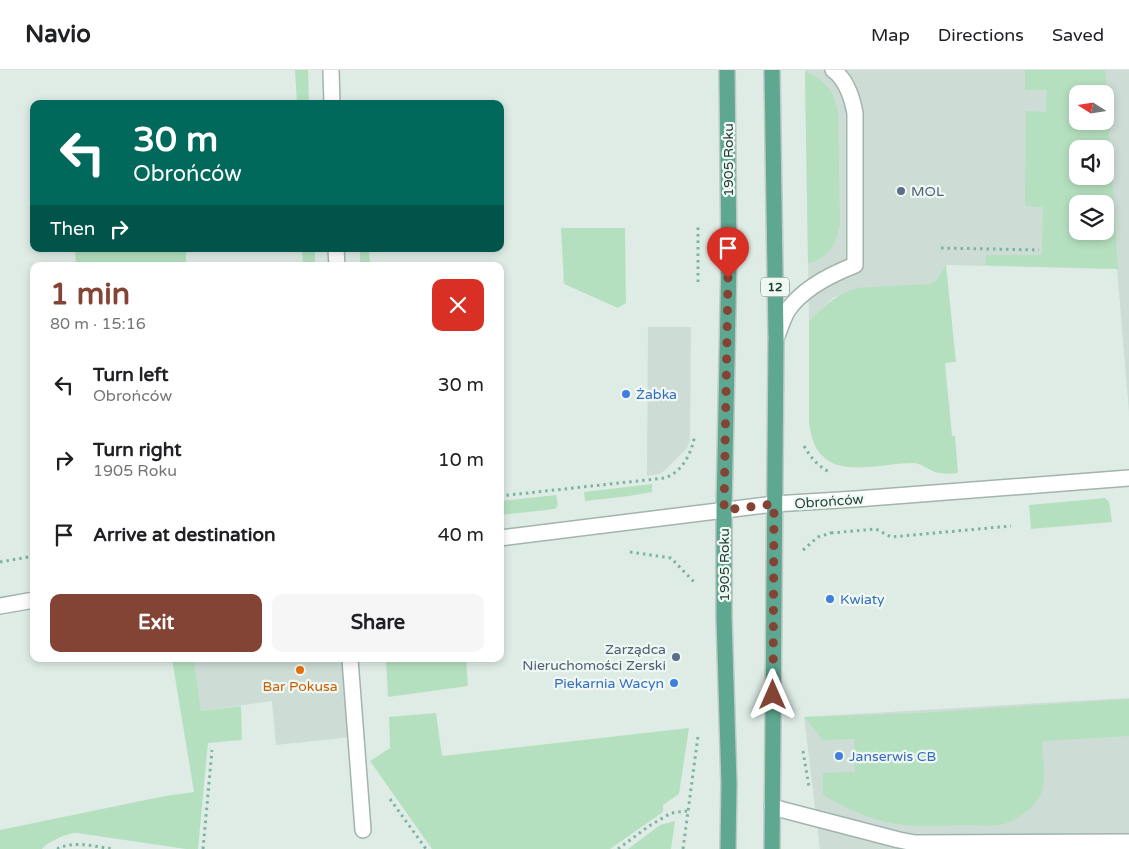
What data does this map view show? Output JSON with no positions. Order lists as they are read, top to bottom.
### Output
{
  "streets": {
    "main road": ["1905 Roku", "12"],
    "street": ["Obrońców"]
  },
  "crossings": [
    ["1905 Roku", "Obrońców"],
    ["12", "Obrońców"]
  ],
  "places": [
    "MOL",
    "Żabka",
    "Kwiaty",
    "Zarządca Nieruchomości Zerski",
    "Bar Pokusa",
    "Piekarnia Wacyn",
    "Janserwis CB"
  ],
  "north": "left",
  "page": {
    "header": "Navio",
    "nav": ["Map", "Directions", "Saved"],
    "turn": ["30 m", "Obrońców"],
    "then": "Then",
    "heading": ["1 min", "80 m · 15:16"],
    "list": [
      {
        "name": "Turn left",
        "note": "Obrońców",
        "value": "30 m"
      },
      {
        "name": "Turn right",
        "note": "1905 Roku",
        "value": "10 m"
      },
      {
        "name": "Arrive at destination",
        "value": "40 m"
      }
    ],
    "buttons": ["Exit", "Share"]
  }
}
